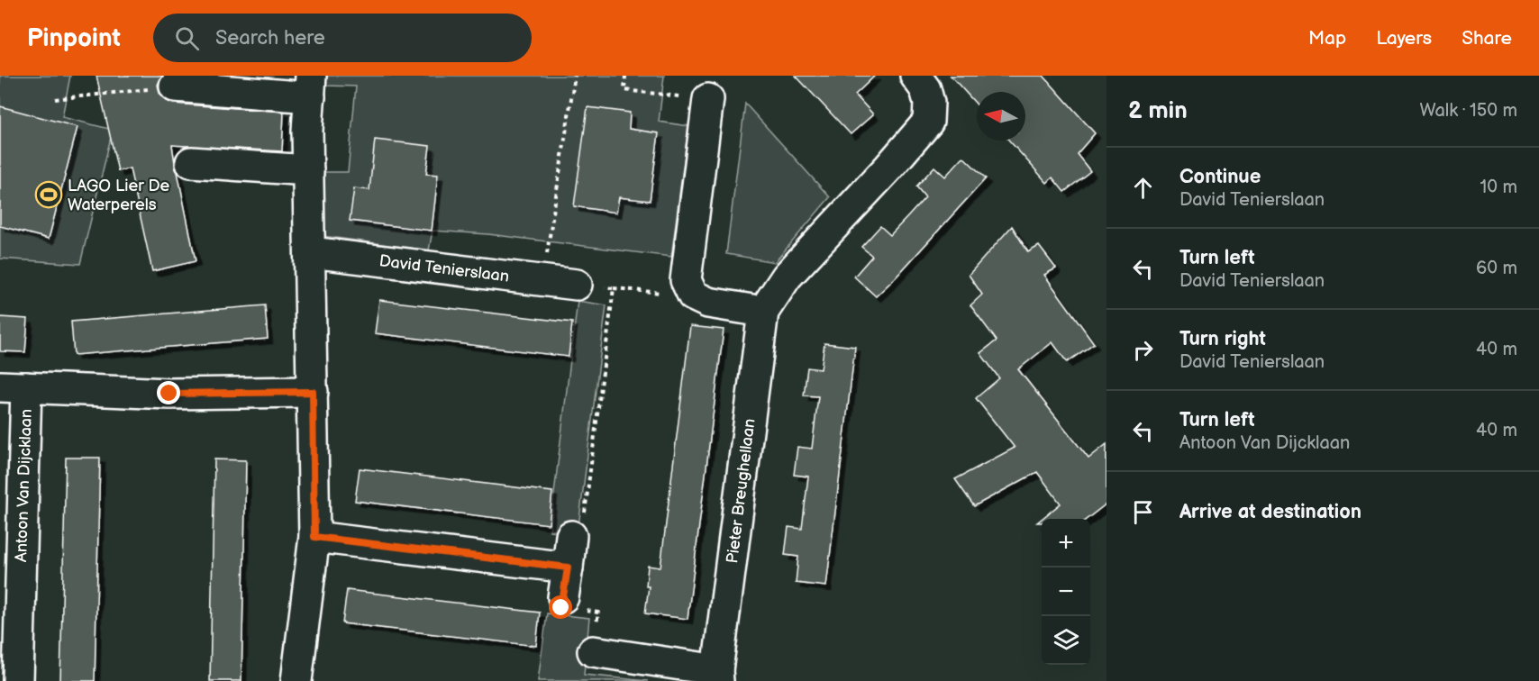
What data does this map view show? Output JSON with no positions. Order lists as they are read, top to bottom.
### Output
{
  "streets": {
    "street": ["David Tenierslaan", "Antoon Van Dijcklaan", "Pieter Breughellaan"]
  },
  "places": {
    "sports": ["LAGO Lier De Waterperels"]
  },
  "north": "left",
  "page": {
    "header": "Pinpoint",
    "search": "Search here",
    "nav": ["Map", "Layers", "Share"],
    "heading": ["2 min", "Walk · 150 m"],
    "list": [
      ["Continue", "David Tenierslaan", "10 m"],
      ["Turn left", "David Tenierslaan", "60 m"],
      ["Turn right", "David Tenierslaan", "40 m"],
      ["Turn left", "Antoon Van Dijcklaan", "40 m"],
      "Arrive at destination"
    ],
    "map_buttons": ["+", "−"]
  }
}
